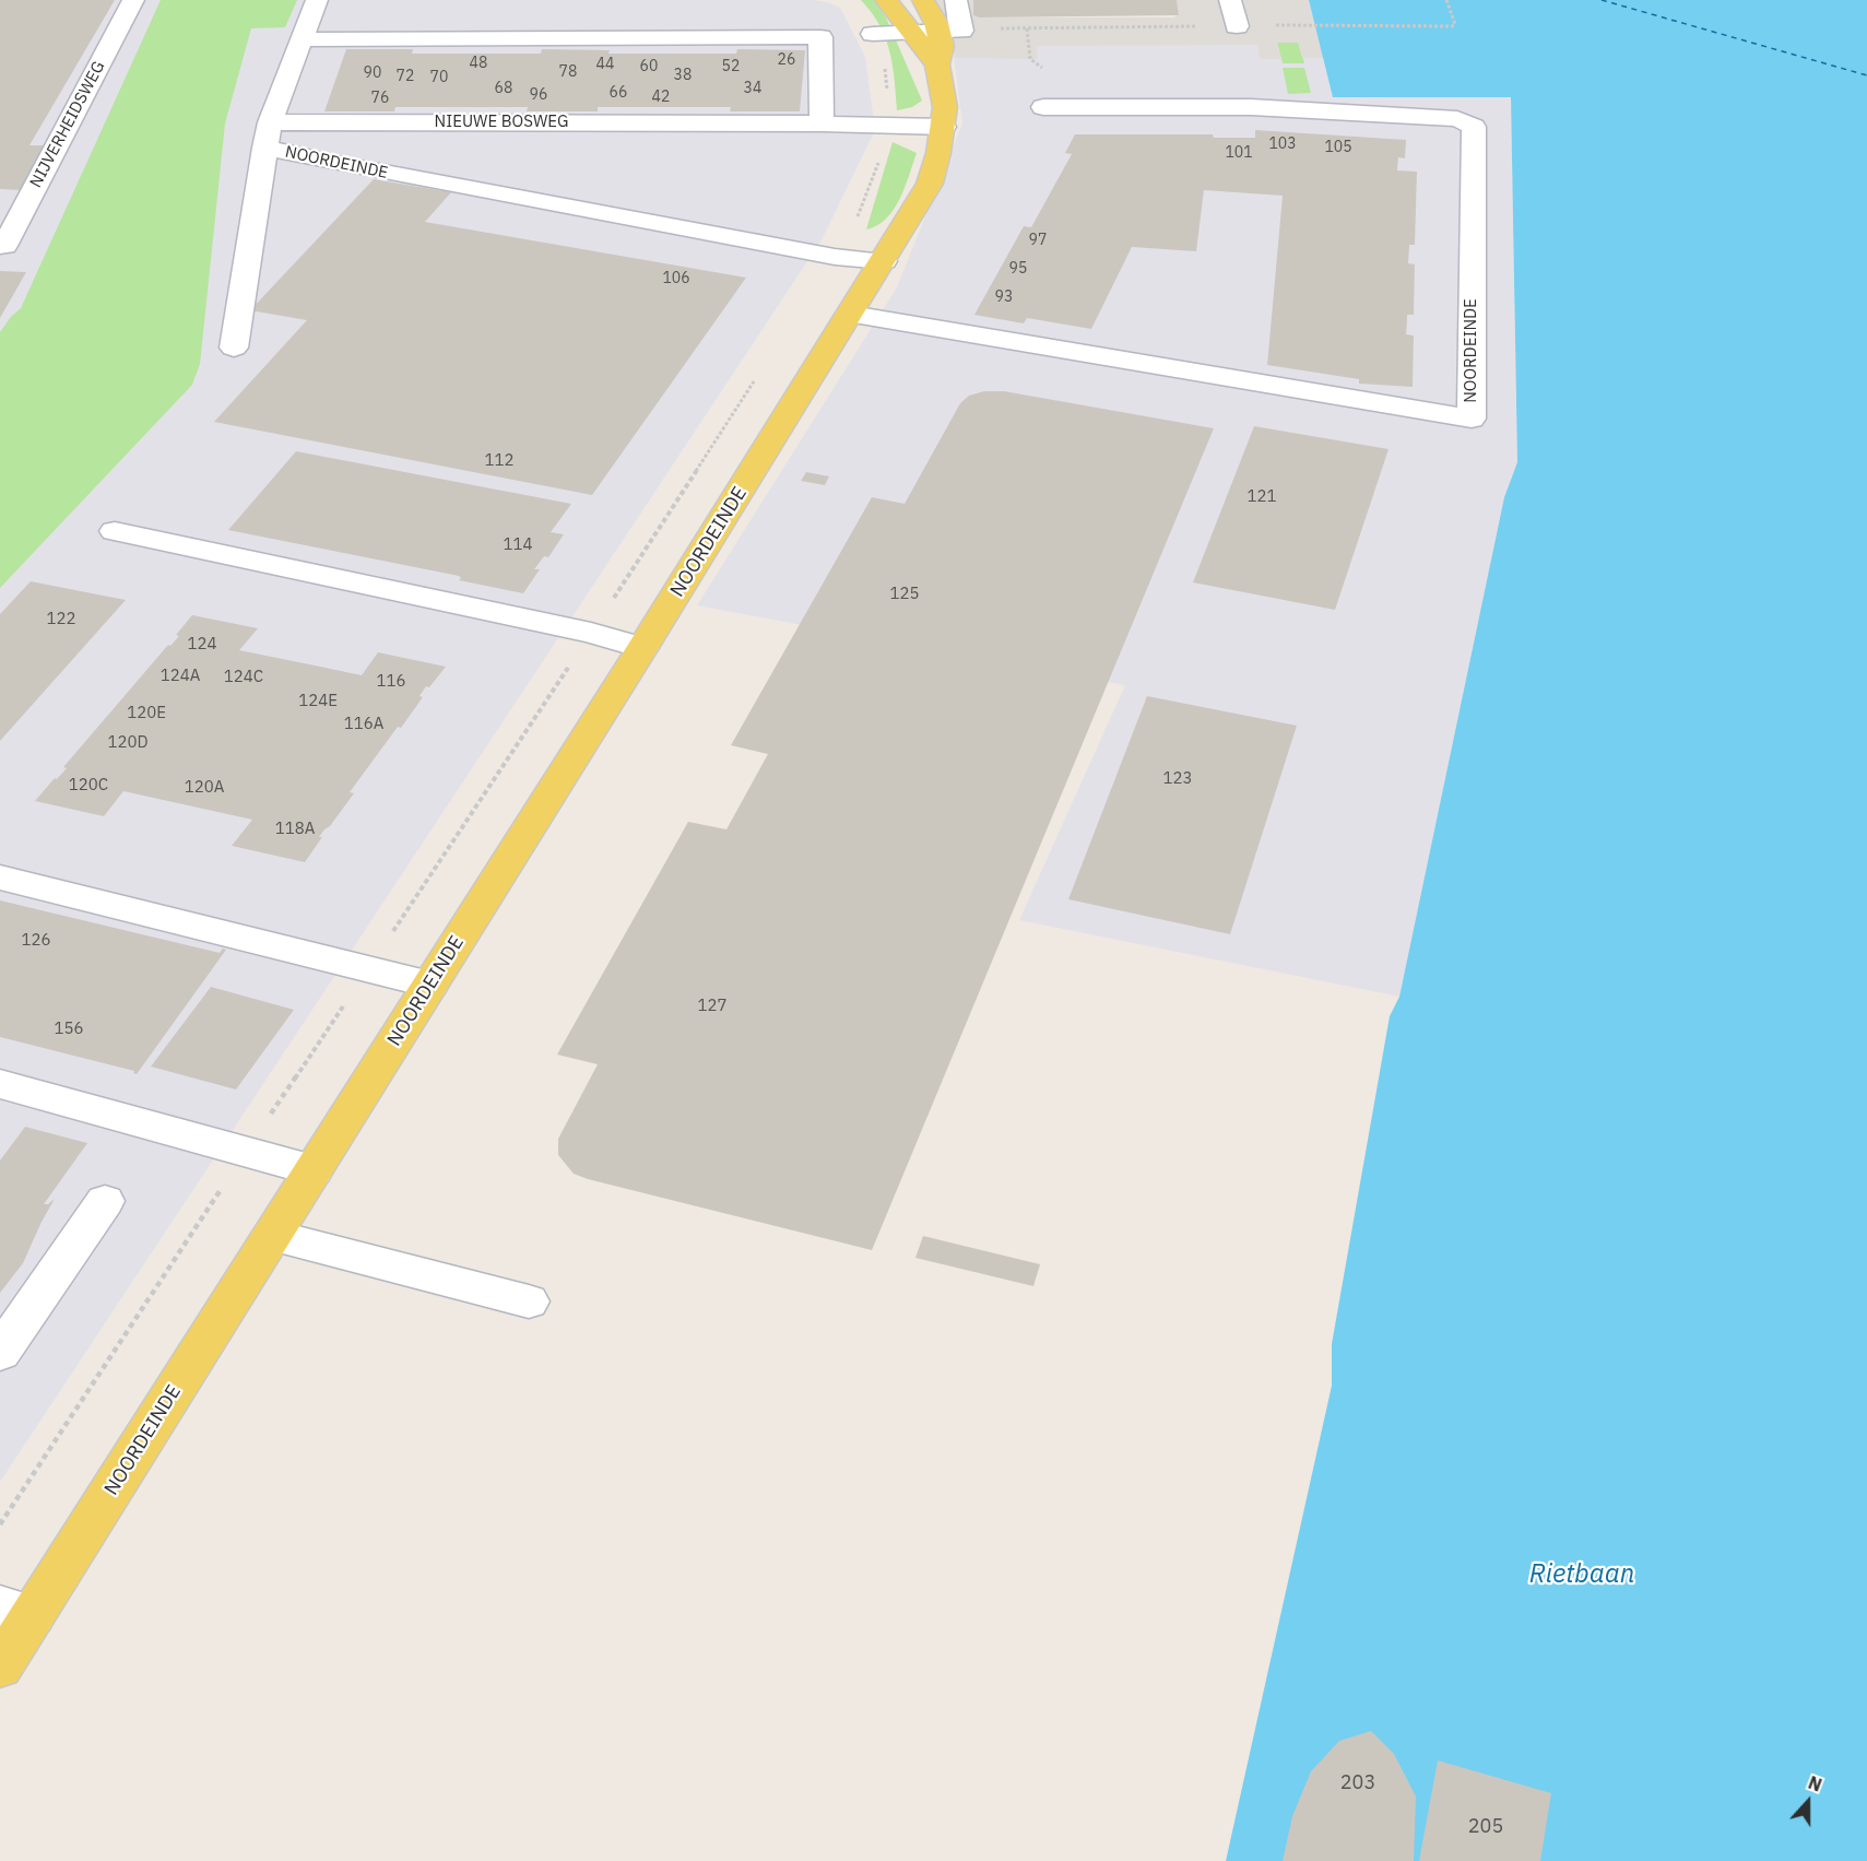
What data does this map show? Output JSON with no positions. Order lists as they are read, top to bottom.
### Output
{
  "streets": {
    "main road": ["NOORDEINDE"],
    "street": ["NIEUWE BOSWEG", "NIJVERHEIDSWEG"]
  },
  "crossings": [
    ["NIEUWE BOSWEG", "NOORDEINDE"]
  ],
  "water": ["Rietbaan"],
  "house_numbers": [
    "26",
    "48",
    "44",
    "60",
    "52",
    "78",
    "90",
    "38",
    "72",
    "70",
    "68",
    "34",
    "66",
    "96",
    "42",
    "76",
    "103",
    "105",
    "101",
    "97",
    "95",
    "106",
    "93",
    "112",
    "121",
    "114",
    "125",
    "122",
    "124",
    "124A",
    "124C",
    "116",
    "124E",
    "120E",
    "116A",
    "120D",
    "123",
    "120C",
    "120A",
    "118A",
    "126",
    "127",
    "156",
    "203",
    "205"
  ],
  "north": "top"
}
